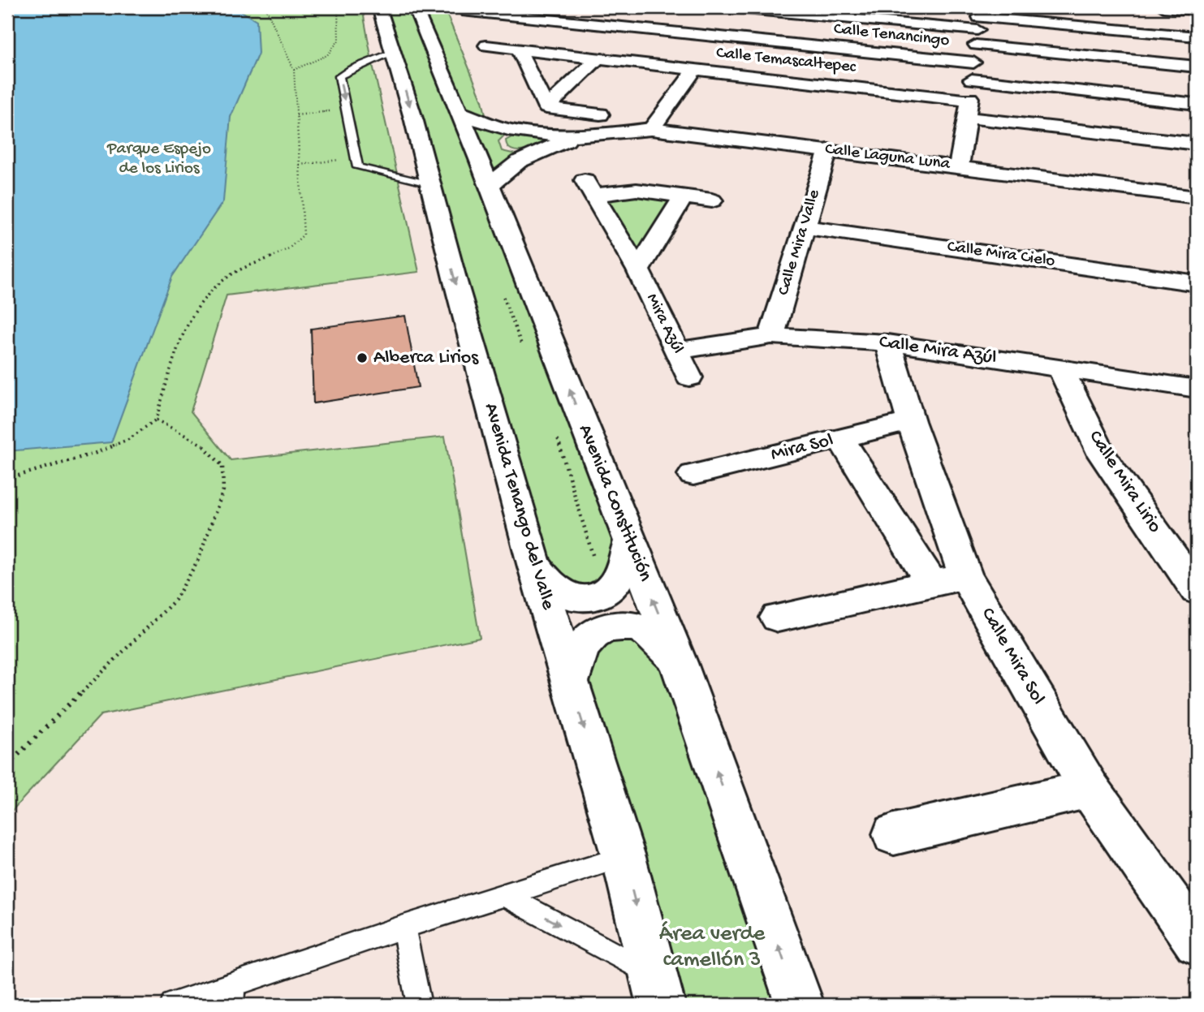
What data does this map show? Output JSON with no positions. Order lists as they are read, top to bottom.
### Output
{
  "streets": {
    "street": [
      "Calle Tenancingo",
      "Calle Temascaltepec",
      "Calle Laguna Luna",
      "Calle Mira Valle",
      "Calle Mira Cielo",
      "Mira Azúl",
      "Calle Mira Azúl",
      "Mira Sol",
      "Calle Mira Lirio",
      "Avenida Constitución",
      "Avenida Tenango del Valle",
      "Calle Mira Sol"
    ]
  },
  "crossings": [
    ["Calle Laguna Luna", "Calle Mira Valle"],
    ["Calle Laguna Luna", "Avenida Constitución"],
    ["Calle Mira Valle", "Calle Mira Cielo"],
    ["Calle Mira Valle", "Calle Mira Azúl"],
    ["Mira Azúl", "Calle Mira Azúl"],
    ["Calle Mira Azúl", "Calle Mira Lirio"],
    ["Calle Mira Azúl", "Calle Mira Sol"],
    ["Mira Sol", "Calle Mira Sol"]
  ],
  "one_way": ["Avenida Constitución", "Avenida Tenango del Valle"],
  "parks": ["Parque Espejo de los Lirios", "Área verde camellón 3"],
  "places": ["Alberca Lirios"]
}
